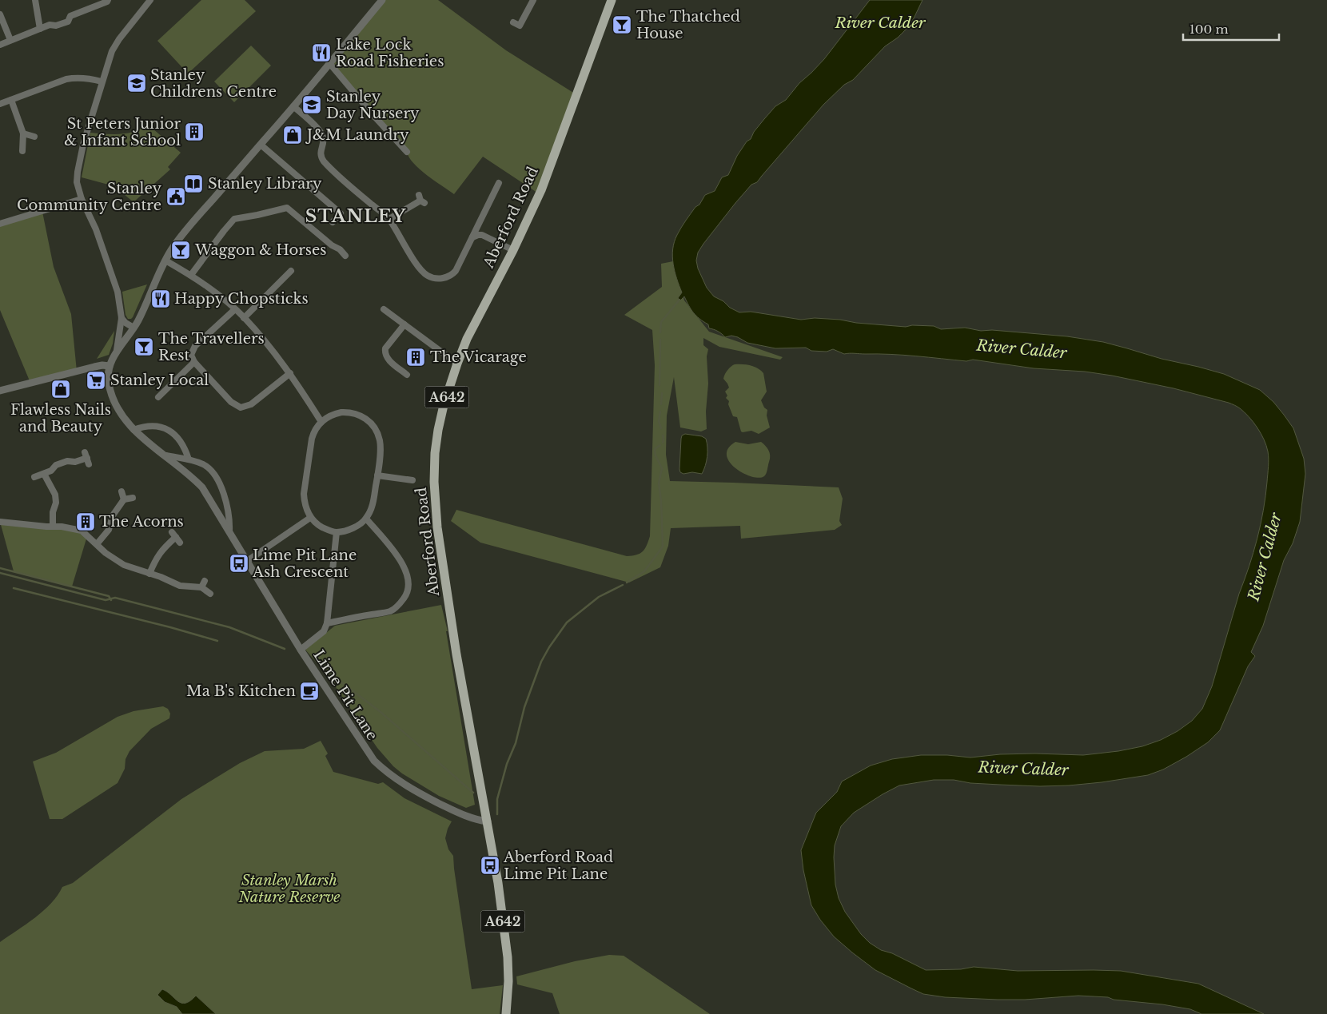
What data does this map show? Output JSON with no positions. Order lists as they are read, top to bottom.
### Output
{
  "streets": {
    "main road": ["Aberford Road", "A642"],
    "street": ["Lime Pit Lane"]
  },
  "crossings": [
    ["Aberford Road", "Lime Pit Lane"]
  ],
  "districts": ["STANLEY"],
  "water": ["River Calder"],
  "parks": ["Stanley Marsh Nature Reserve"],
  "places": {
    "bar": ["The Thatched House", "Waggon & Horses", "The Travellers Rest"],
    "restaurant": ["Lake Lock Road Fisheries", "Happy Chopsticks"],
    "school or university": ["Stanley Childrens Centre", "Stanley Day Nursery"],
    "building": ["St Peters Junior & Infant School", "The Vicarage", "The Acorns"],
    "shop": ["J&M Laundry", "Flawless Nails and Beauty"],
    "library": ["Stanley Library"],
    "public building": ["Stanley Community Centre"],
    "supermarket": ["Stanley Local"],
    "bus stop": ["Lime Pit Lane Ash Crescent", "Aberford Road Lime Pit Lane"],
    "cafe": ["Ma B's Kitchen"]
  },
  "scale_bar": "100 m"
}
